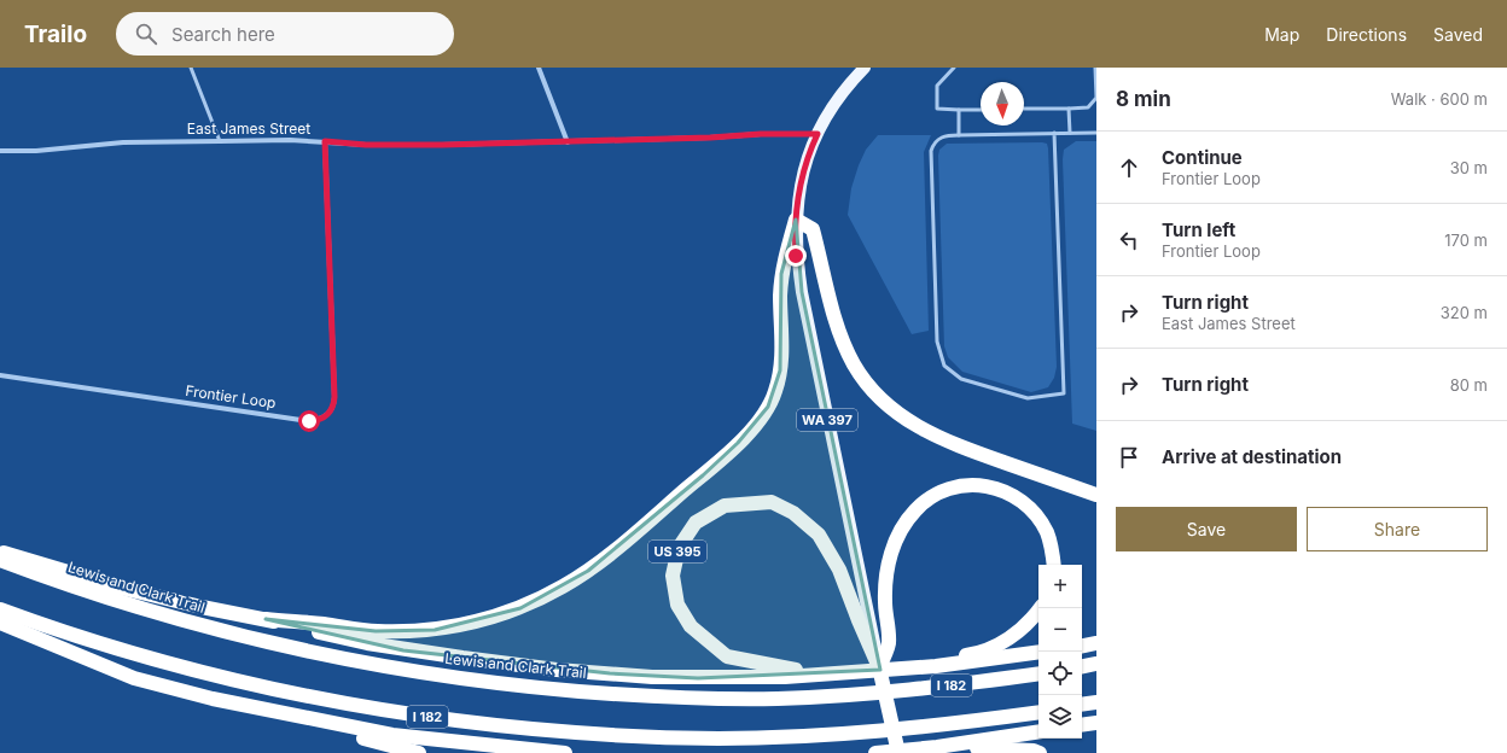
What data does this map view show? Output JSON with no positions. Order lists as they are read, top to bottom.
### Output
{
  "streets": {
    "highway": ["US 395", "Lewis and Clark Trail", "I 182"],
    "main road": ["WA 397"],
    "street": ["East James Street", "Frontier Loop"]
  },
  "crossings": [
    ["East James Street", "Frontier Loop"],
    ["East James Street", "WA 397"],
    ["WA 397", "US 395"]
  ],
  "north": "bottom",
  "page": {
    "header": "Trailo",
    "search": "Search here",
    "nav": ["Map", "Directions", "Saved"],
    "heading": ["8 min", "Walk · 600 m"],
    "list": [
      ["Continue", "Frontier Loop", "30 m"],
      ["Turn left", "Frontier Loop", "170 m"],
      ["Turn right", "East James Street", "320 m"],
      ["Turn right", "80 m"],
      "Arrive at destination"
    ],
    "buttons": ["Save", "Share"],
    "map_buttons": ["+", "−"]
  }
}
